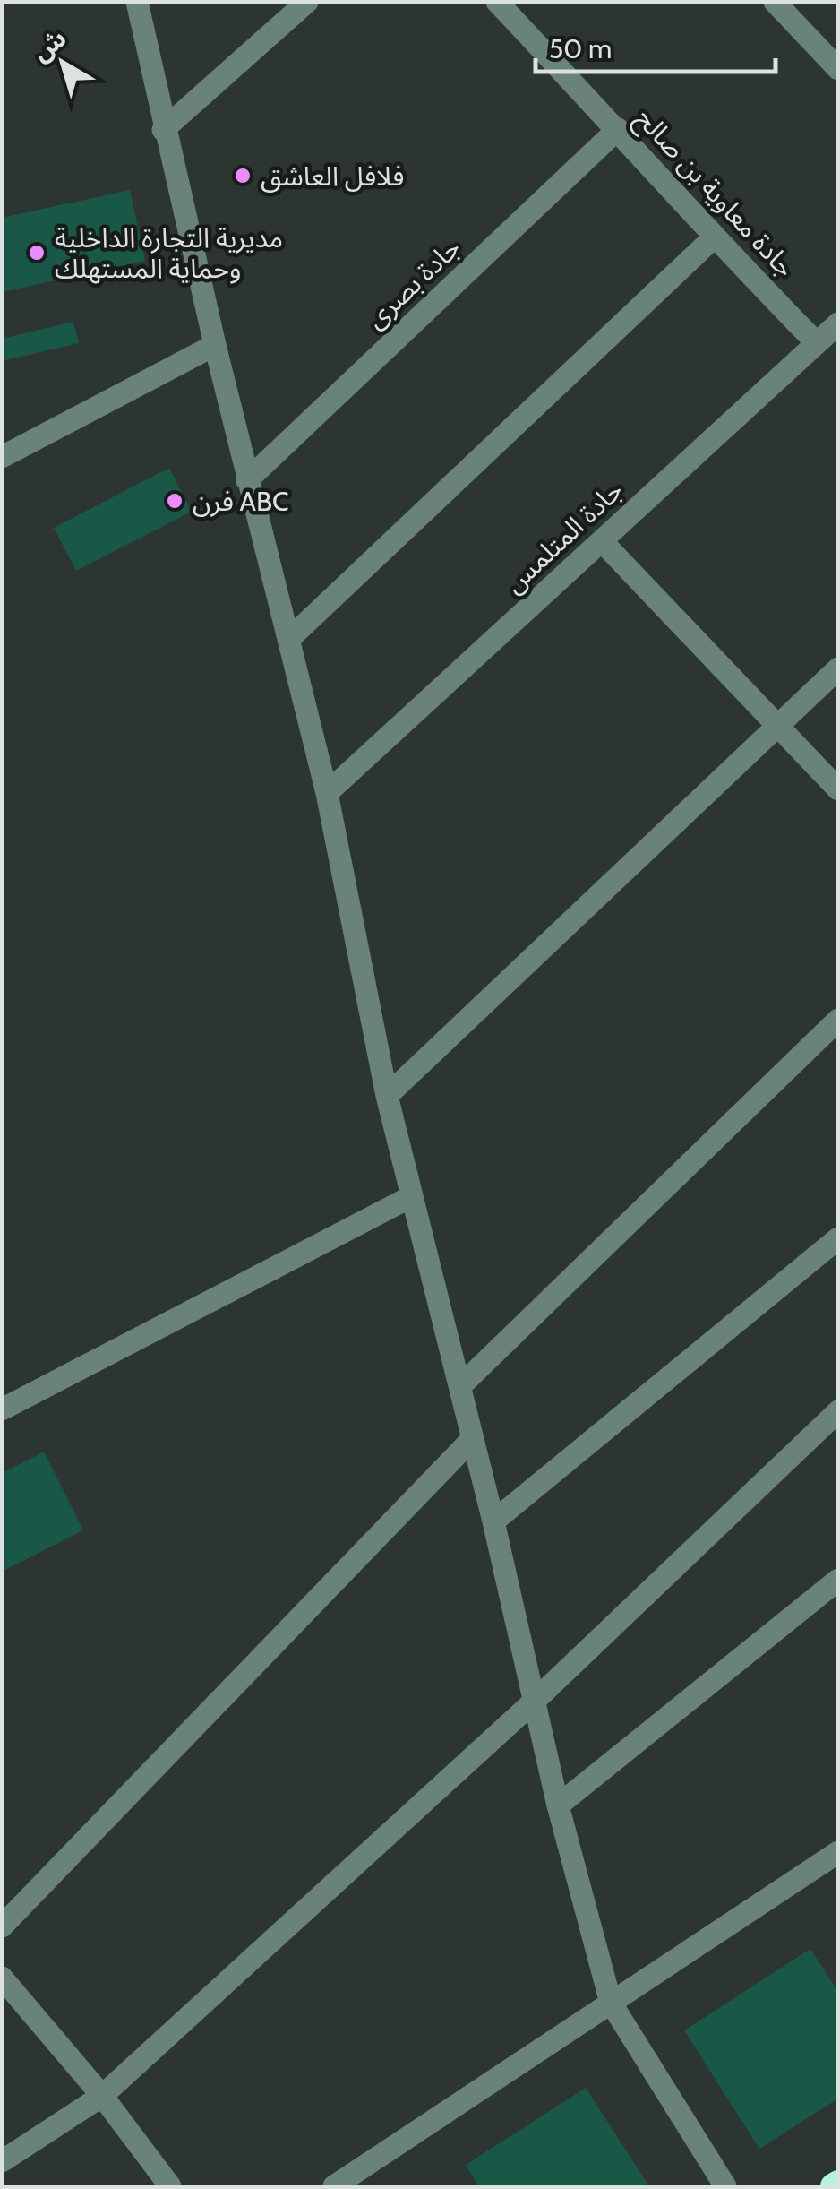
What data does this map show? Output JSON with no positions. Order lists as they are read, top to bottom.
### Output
{
  "streets": {
    "street": ["جادة معاوية بن صالح", "جادة بصرى", "جادة المتلمس"]
  },
  "crossings": [
    ["جادة معاوية بن صالح", "جادة بصرى"],
    ["جادة معاوية بن صالح", "جادة المتلمس"]
  ],
  "places": ["فلافل العاشق", "مديرية التجارة الداخلية وحماية المستهلك", "فرن ABC"],
  "scale_bar": "50 m",
  "north": "top left"
}
